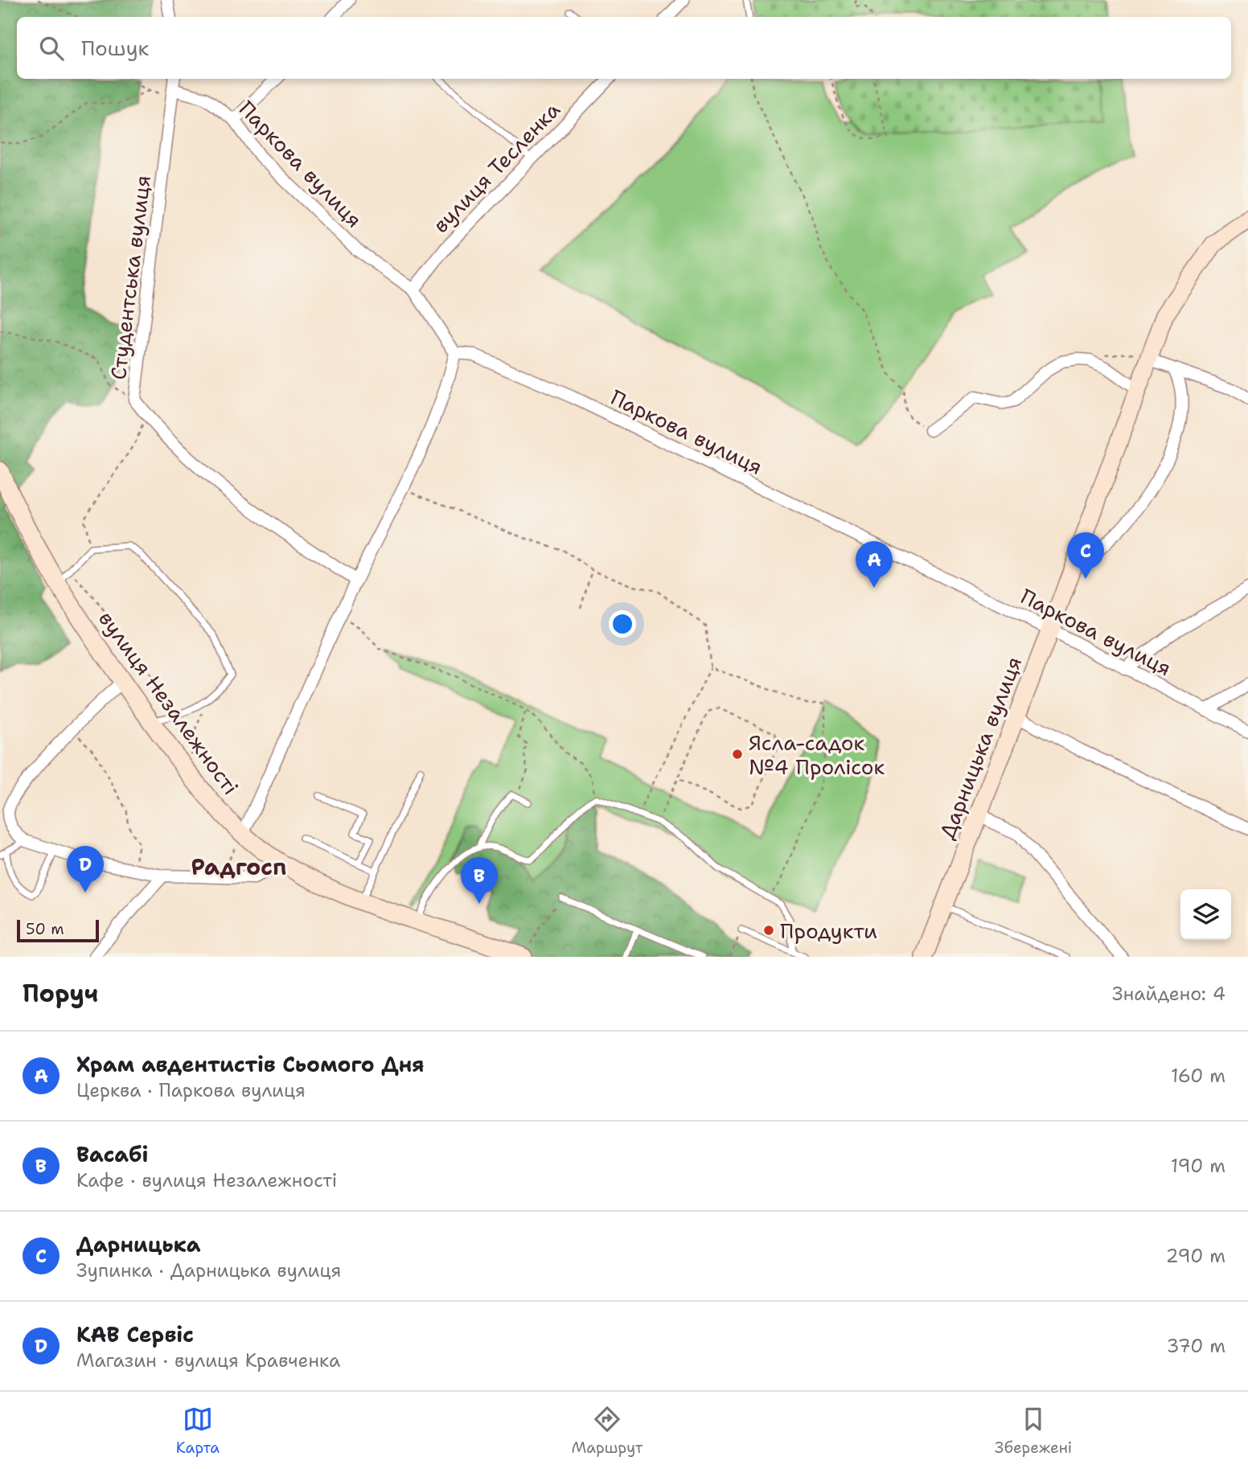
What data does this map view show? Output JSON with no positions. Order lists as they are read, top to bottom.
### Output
{
  "streets": {
    "street": [
      "Паркова вулиця",
      "вулиця Тесленка",
      "Студентська вулиця",
      "вулиця Незалежності",
      "Дарницька вулиця"
    ]
  },
  "crossings": [
    ["Паркова вулиця", "вулиця Тесленка"],
    ["Паркова вулиця", "Студентська вулиця"],
    ["Паркова вулиця", "Дарницька вулиця"]
  ],
  "districts": ["Радгосп"],
  "places": ["Ясла-садок №4 Пролісок", "Продукти"],
  "scale_bar": "50 m",
  "page": {
    "search": "Пошук",
    "pins": [
      "C",
      "A",
      "D",
      "B"
    ],
    "scale": "50 m",
    "heading": ["Поруч", "Знайдено: 4"],
    "list": [
      {
        "mark": "A",
        "name": "Храм авдентистів Сьомого Дня",
        "note": "Церква · Паркова вулиця",
        "value": "160 m"
      },
      {
        "mark": "B",
        "name": "Васабі",
        "note": "Кафе · вулиця Незалежності",
        "value": "190 m"
      },
      {
        "mark": "C",
        "name": "Дарницька",
        "note": "Зупинка · Дарницька вулиця",
        "value": "290 m"
      },
      {
        "mark": "D",
        "name": "КАВ Сервіс",
        "note": "Магазин · вулиця Кравченка",
        "value": "370 m"
      }
    ],
    "nav": ["Карта", "Маршрут", "Збережені"]
  }
}
